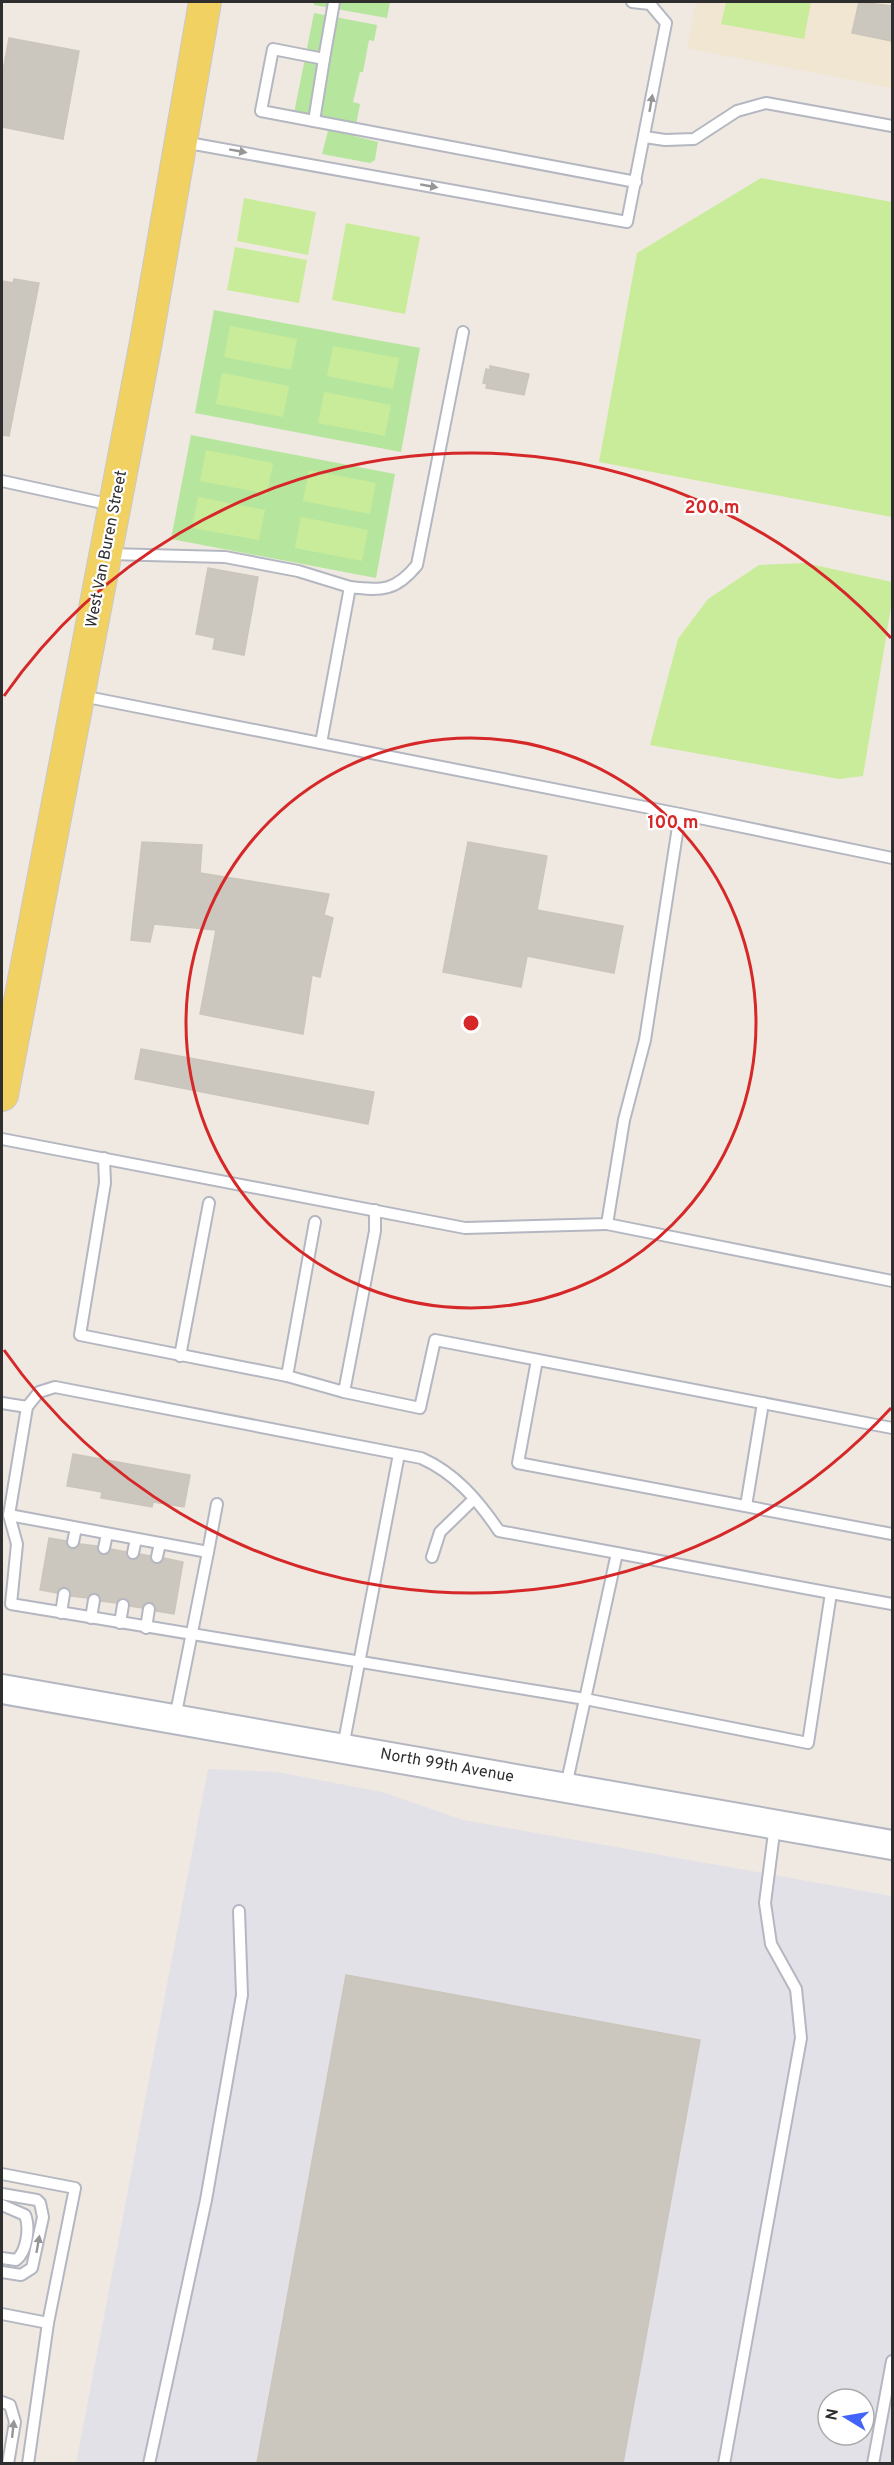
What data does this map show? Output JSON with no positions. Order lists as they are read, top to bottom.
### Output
{
  "streets": {
    "main road": ["West Van Buren Street", "North 99th Avenue"]
  },
  "north": "left",
  "rings": ["200 m", "100 m"]
}
